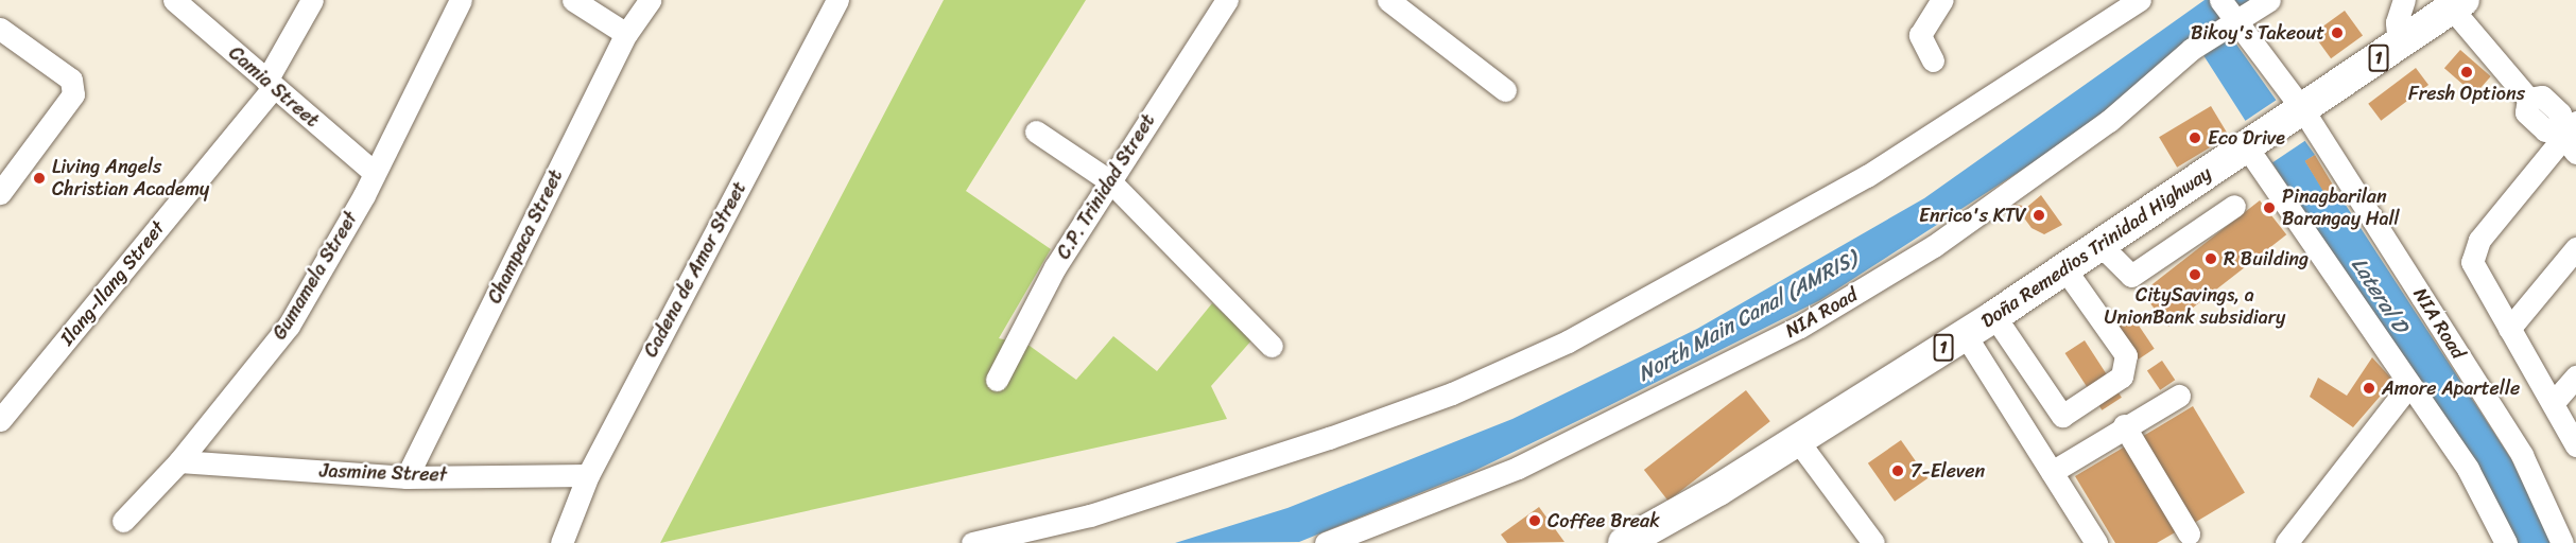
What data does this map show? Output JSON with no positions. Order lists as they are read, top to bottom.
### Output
{
  "streets": {
    "highway": ["1", "Doña Remedios Trinidad Highway"],
    "street": [
      "Camia Street",
      "C.P. Trinidad Street",
      "Champaca Street",
      "Cadena de Amor Street",
      "Gumamela Street",
      "Ilang-Ilang Street",
      "NIA Road",
      "Jasmine Street"
    ]
  },
  "crossings": [
    ["Camia Street", "Gumamela Street"],
    ["Camia Street", "Ilang-Ilang Street"],
    ["Champaca Street", "Jasmine Street"],
    ["Doña Remedios Trinidad Highway", "NIA Road"],
    ["Cadena de Amor Street", "Jasmine Street"],
    ["Gumamela Street", "Jasmine Street"]
  ],
  "water": ["Lateral D", "North Main Canal (AMRIS)"],
  "places": [
    "Bikoy's Takeout",
    "Fresh Options",
    "Eco Drive",
    "Living Angels Christian Academy",
    "Pinagbarilan Barangay Hall",
    "Enrico's KTV",
    "R Building",
    "CitySavings, a UnionBank subsidiary",
    "Amore Apartelle",
    "7-Eleven",
    "Coffee Break"
  ]
}
